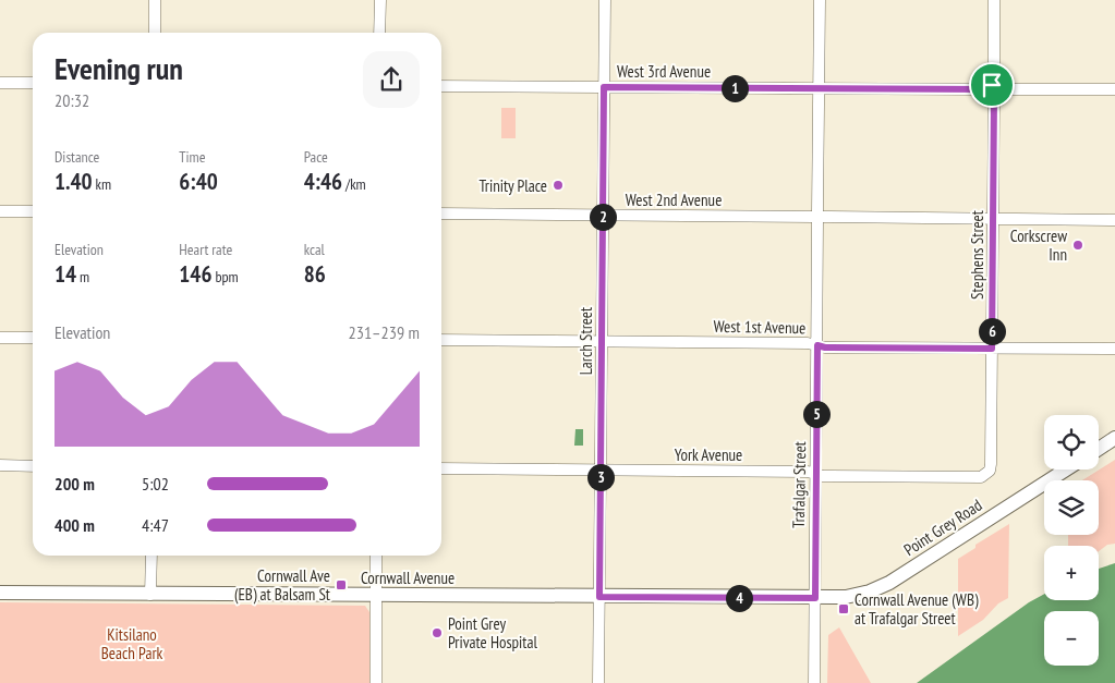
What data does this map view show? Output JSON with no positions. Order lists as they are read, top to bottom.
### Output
{
  "streets": {
    "main road": ["Point Grey Road", "Cornwall Avenue"],
    "street": [
      "West 3rd Avenue",
      "West 2nd Avenue",
      "Stephens Street",
      "West 1st Avenue",
      "Larch Street",
      "York Avenue",
      "Trafalgar Street"
    ]
  },
  "crossings": [
    ["West 3rd Avenue", "Stephens Street"],
    ["West 3rd Avenue", "Larch Street"],
    ["West 3rd Avenue", "Trafalgar Street"],
    ["West 2nd Avenue", "Stephens Street"],
    ["West 2nd Avenue", "Larch Street"],
    ["West 2nd Avenue", "Trafalgar Street"],
    ["Stephens Street", "West 1st Avenue"],
    ["Stephens Street", "York Avenue"],
    ["West 1st Avenue", "Larch Street"],
    ["West 1st Avenue", "Trafalgar Street"],
    ["Larch Street", "York Avenue"],
    ["Larch Street", "Cornwall Avenue"],
    ["York Avenue", "Trafalgar Street"],
    ["Trafalgar Street", "Point Grey Road"],
    ["Trafalgar Street", "Cornwall Avenue"],
    ["Point Grey Road", "Cornwall Avenue"]
  ],
  "parks": ["Kitsilano Beach Park"],
  "places": {
    "other": ["Trinity Place", "Corkscrew Inn", "Point Grey Private Hospital"],
    "transit": ["Cornwall Ave (EB) at Balsam St", "Cornwall Avenue (WB) at Trafalgar Street"]
  },
  "page": {
    "heading": ["Evening run", "20:32"],
    "pins": [
      "1",
      "2",
      "6",
      "5",
      "3",
      "4"
    ],
    "stats": [
      ["Distance", "1.40 km"],
      ["Time", "6:40"],
      ["Pace", "4:46 /km"],
      ["Elevation", "14 m"],
      ["Heart rate", "146 bpm"],
      ["kcal", "86"]
    ],
    "chart": ["Elevation", "231–239 m"],
    "map_buttons": ["+", "−"],
    "list": [
      {
        "name": "200 m",
        "note": "5:02"
      },
      {
        "name": "400 m",
        "note": "4:47"
      }
    ]
  }
}
